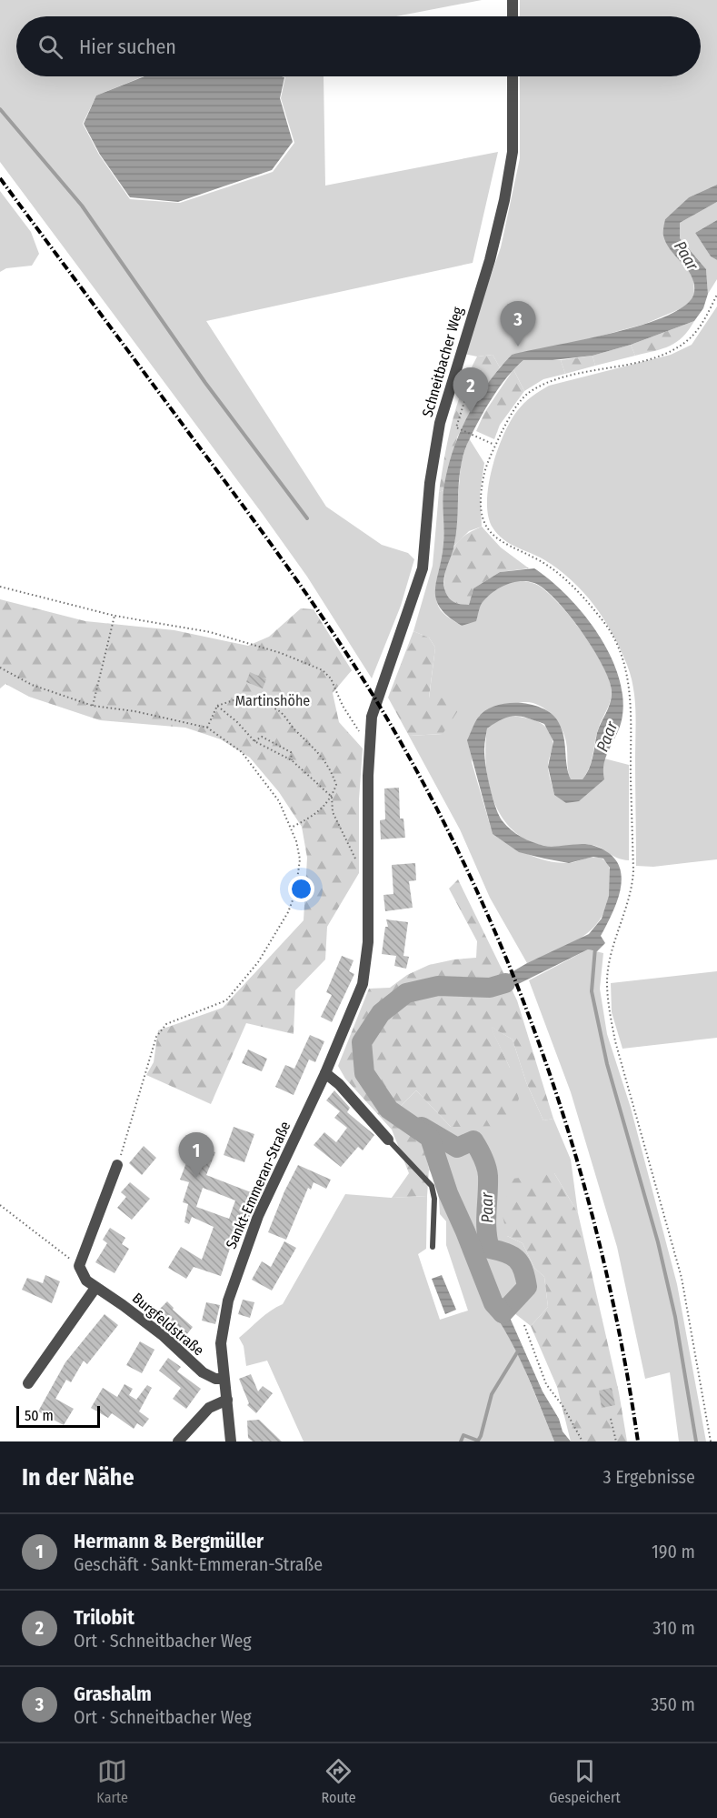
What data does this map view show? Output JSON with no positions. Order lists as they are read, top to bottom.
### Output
{
  "streets": {
    "street": ["Schneitbacher Weg", "Sankt-Emmeran-Straße", "Burgfeldstraße"]
  },
  "crossings": [
    ["Schneitbacher Weg", "Sankt-Emmeran-Straße"],
    ["Sankt-Emmeran-Straße", "Burgfeldstraße"]
  ],
  "water": ["Paar"],
  "parks": ["Martinshöhe"],
  "scale_bar": "50 m",
  "page": {
    "search": "Hier suchen",
    "pins": ["3", "2", "1"],
    "scale": "50 m",
    "heading": ["In der Nähe", "3 Ergebnisse"],
    "list": [
      {
        "mark": "1",
        "name": "Hermann & Bergmüller",
        "note": "Geschäft · Sankt-Emmeran-Straße",
        "value": "190 m"
      },
      {
        "mark": "2",
        "name": "Trilobit",
        "note": "Ort · Schneitbacher Weg",
        "value": "310 m"
      },
      {
        "mark": "3",
        "name": "Grashalm",
        "note": "Ort · Schneitbacher Weg",
        "value": "350 m"
      }
    ],
    "nav": ["Karte", "Route", "Gespeichert"]
  }
}
